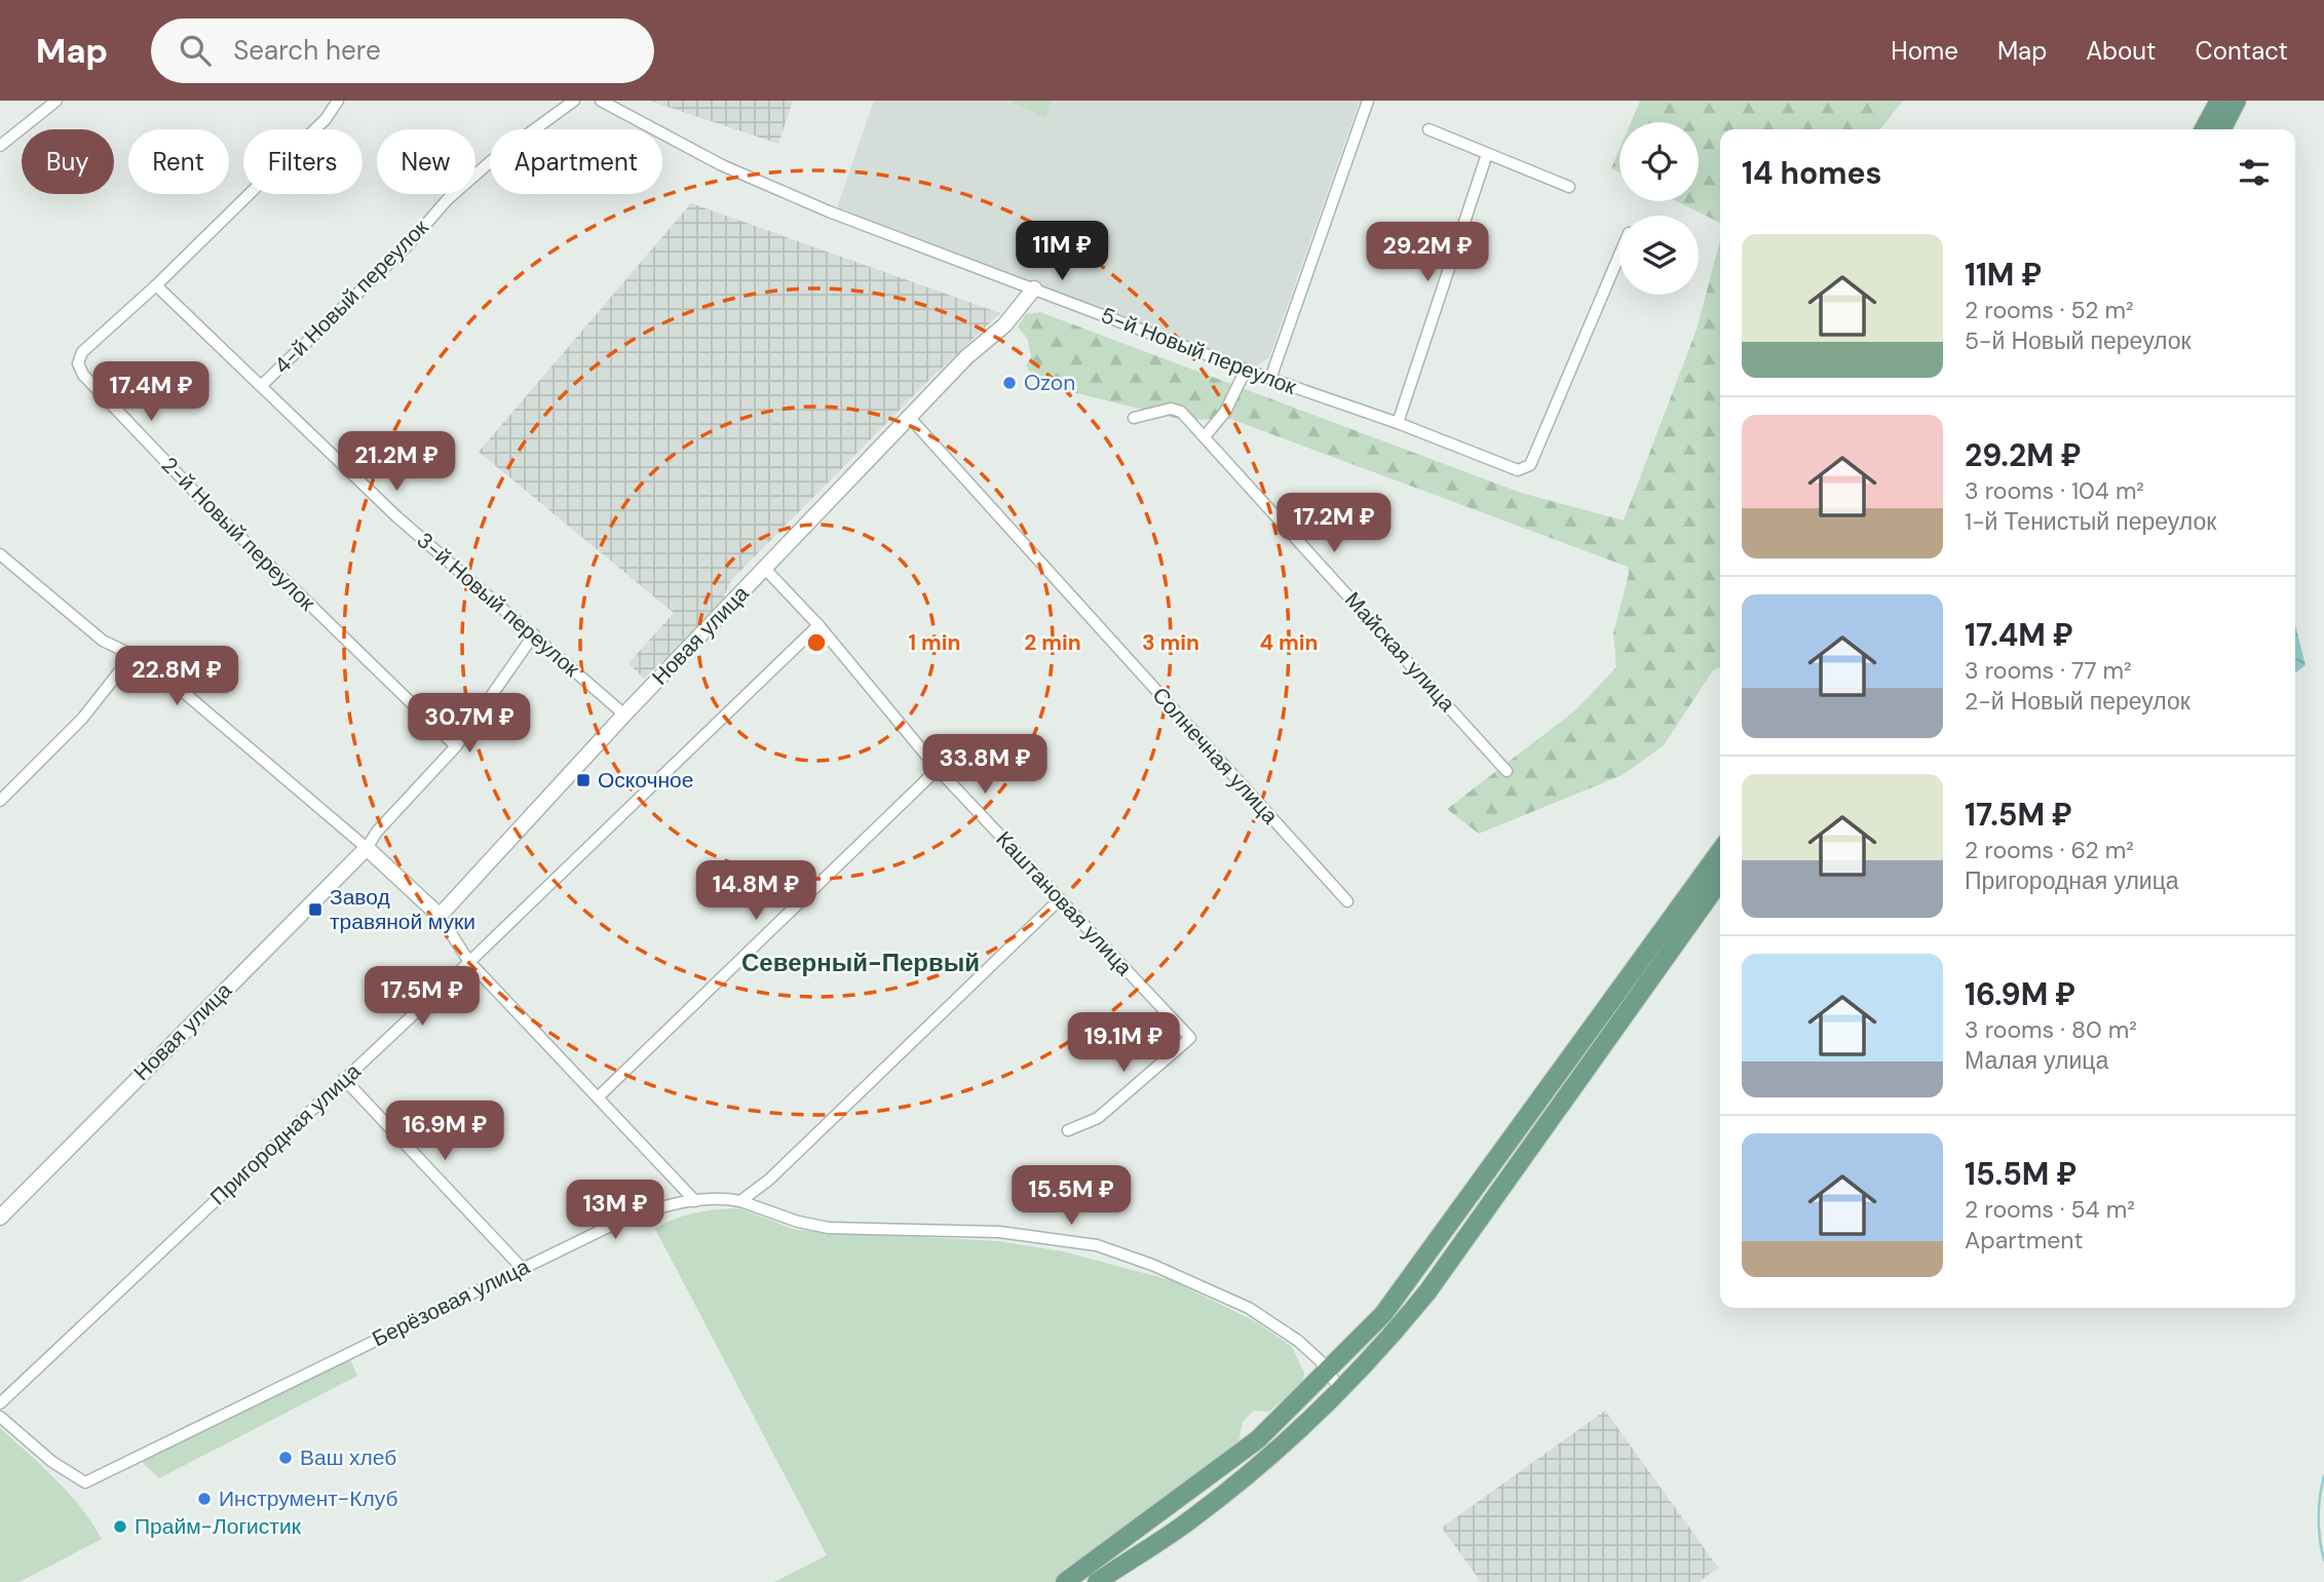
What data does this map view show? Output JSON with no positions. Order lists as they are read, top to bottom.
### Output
{
  "streets": {
    "street": [
      "4-й Новый переулок",
      "5-й Новый переулок",
      "2-й Новый переулок",
      "3-й Новый переулок",
      "Новая улица",
      "Майская улица",
      "Солнечная улица",
      "Каштановая улица",
      "Пригородная улица",
      "Берёзовая улица"
    ]
  },
  "crossings": [
    ["4-й Новый переулок", "3-й Новый переулок"],
    ["5-й Новый переулок", "Новая улица"],
    ["2-й Новый переулок", "3-й Новый переулок"],
    ["2-й Новый переулок", "Новая улица"],
    ["3-й Новый переулок", "Новая улица"],
    ["Новая улица", "Солнечная улица"],
    ["Новая улица", "Каштановая улица"],
    ["Каштановая улица", "Пригородная улица"]
  ],
  "districts": ["Северный-Первый"],
  "places": {
    "other": [
      "Ozon",
      "Ваш хлеб",
      "Инструмент-Клуб",
      "Прайм-Логистик"
    ],
    "transit": ["Оскочное", "Завод травяной муки"]
  },
  "page": {
    "header": "Map",
    "search": "Search here",
    "nav": [
      "Home",
      "Map",
      "About",
      "Contact"
    ],
    "chip": [
      "Buy",
      "Rent",
      "Filters",
      "New",
      "Apartment"
    ],
    "heading": "14 homes",
    "list": [
      {
        "name": "11M ₽",
        "note": "2 rooms · 52 m² · 5-й Новый переулок"
      },
      {
        "name": "29.2M ₽",
        "note": "3 rooms · 104 m² · 1-й Тенистый переулок"
      },
      {
        "name": "17.4M ₽",
        "note": "3 rooms · 77 m² · 2-й Новый переулок"
      },
      {
        "name": "17.5M ₽",
        "note": "2 rooms · 62 m² · Пригородная улица"
      },
      {
        "name": "16.9M ₽",
        "note": "3 rooms · 80 m² · Малая улица"
      },
      {
        "name": "15.5M ₽",
        "note": "2 rooms · 54 m² · Apartment"
      }
    ],
    "price": [
      "11M ₽",
      "29.2M ₽",
      "17.4M ₽",
      "21.2M ₽",
      "17.2M ₽",
      "22.8M ₽",
      "30.7M ₽",
      "33.8M ₽",
      "14.8M ₽",
      "17.5M ₽",
      "19.1M ₽",
      "16.9M ₽",
      "15.5M ₽",
      "13M ₽"
    ]
  },
  "rings": [
    "1 min",
    "2 min",
    "3 min",
    "4 min"
  ]
}
